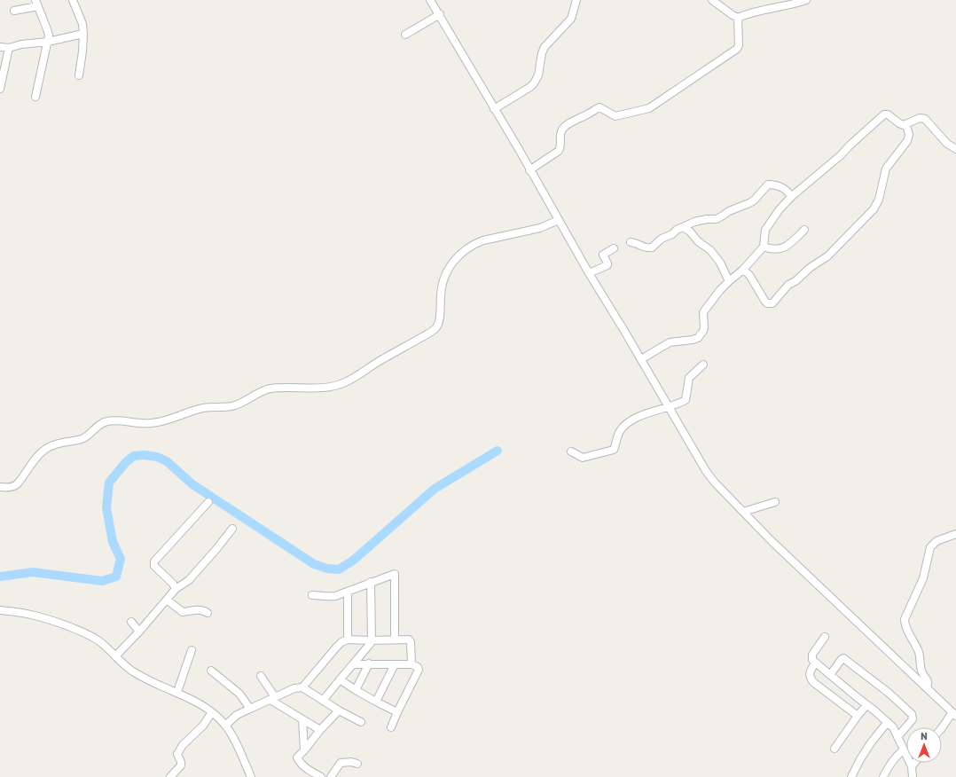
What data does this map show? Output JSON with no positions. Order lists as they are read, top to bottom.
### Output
{
  "north": "top"
}
